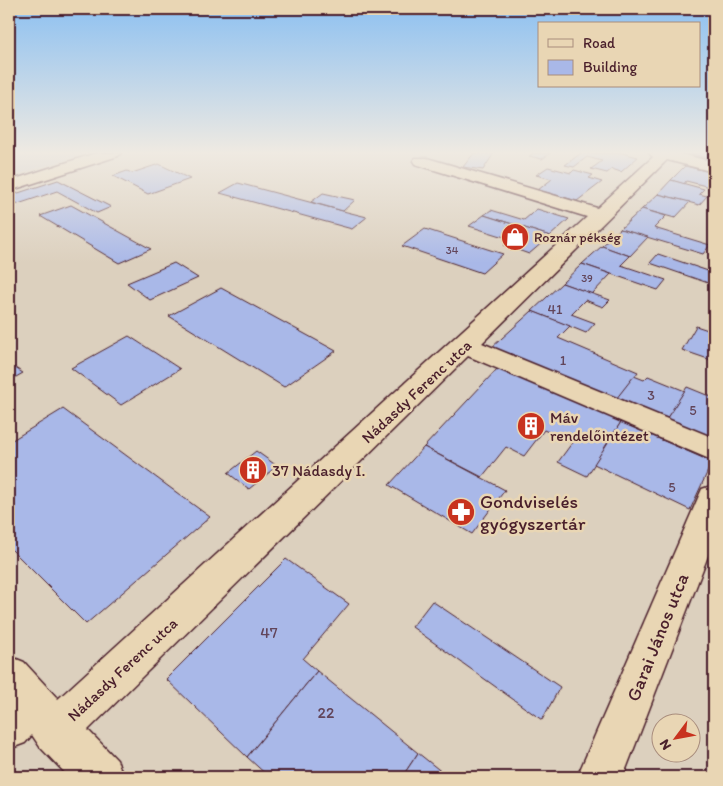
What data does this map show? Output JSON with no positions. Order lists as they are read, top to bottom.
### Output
{
  "streets": {
    "street": ["Nádasdy Ferenc utca", "Garai János utca"]
  },
  "places": {
    "shop": ["Roznár pékség"],
    "building": ["Máv rendelőintézet", "37 Nádasdy I."],
    "pharmacy": ["Gondviselés gyógyszertár"]
  },
  "house_numbers": [
    "34",
    "39",
    "41",
    "1",
    "3",
    "5",
    "5",
    "47",
    "22"
  ],
  "legend": ["Road", "Building"],
  "north": "bottom left"
}
